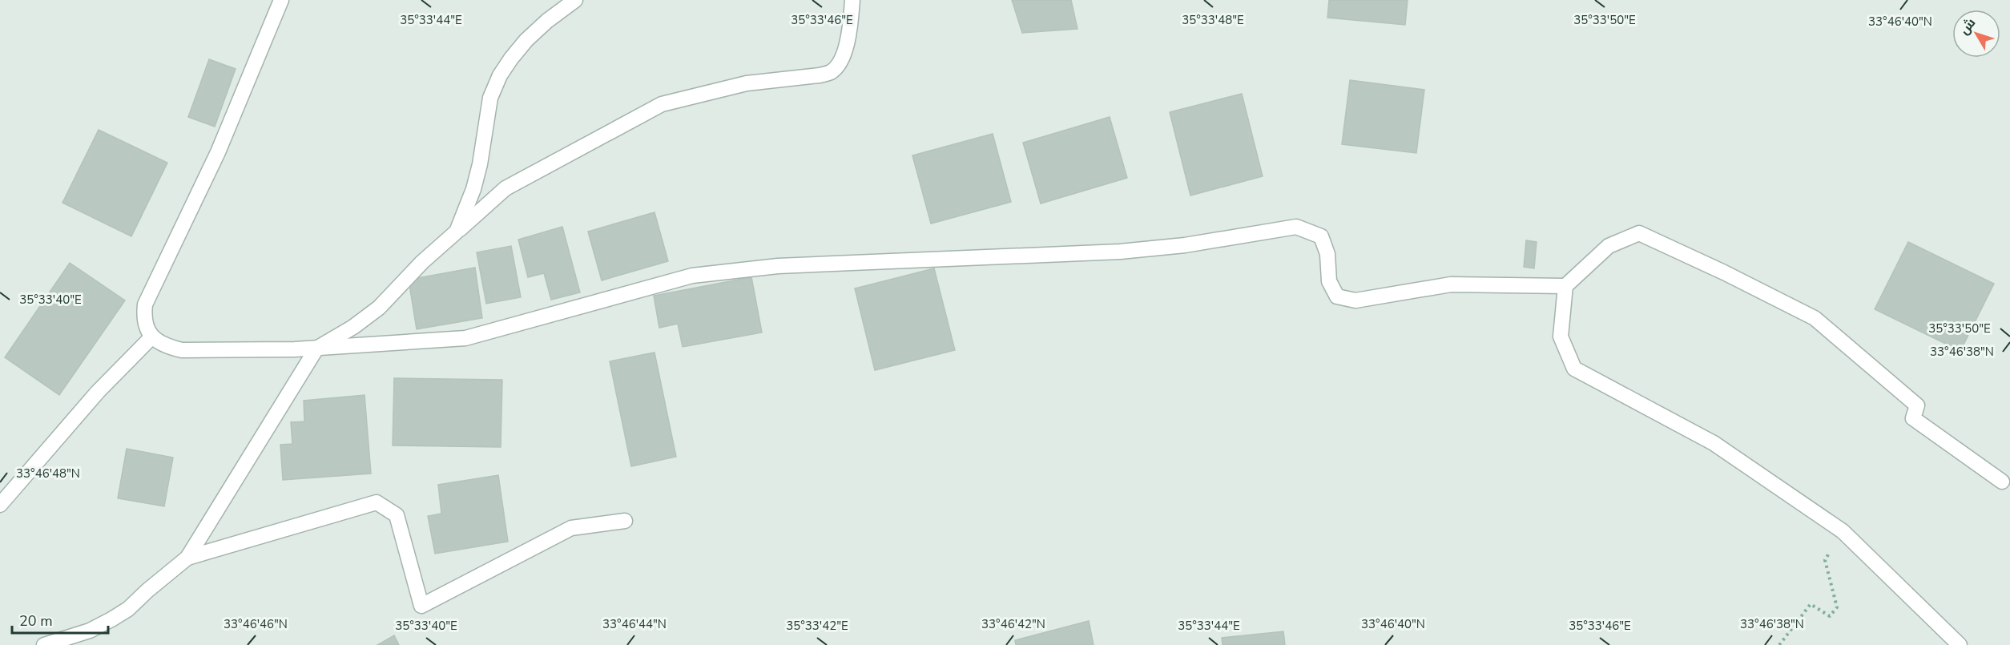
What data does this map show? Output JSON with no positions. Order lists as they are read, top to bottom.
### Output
{
  "scale_bar": "20 m",
  "north": "top left",
  "coordinates": [
    "35°33'44\"E",
    "35°33'46\"E",
    "35°33'48\"E",
    "35°33'50\"E",
    "33°46'40\"N",
    "35°33'40\"E",
    "33°46'38\"N",
    "33°46'48\"N",
    "33°46'46\"N",
    "33°46'44\"N",
    "33°46'42\"N",
    "35°33'42\"E"
  ]
}
